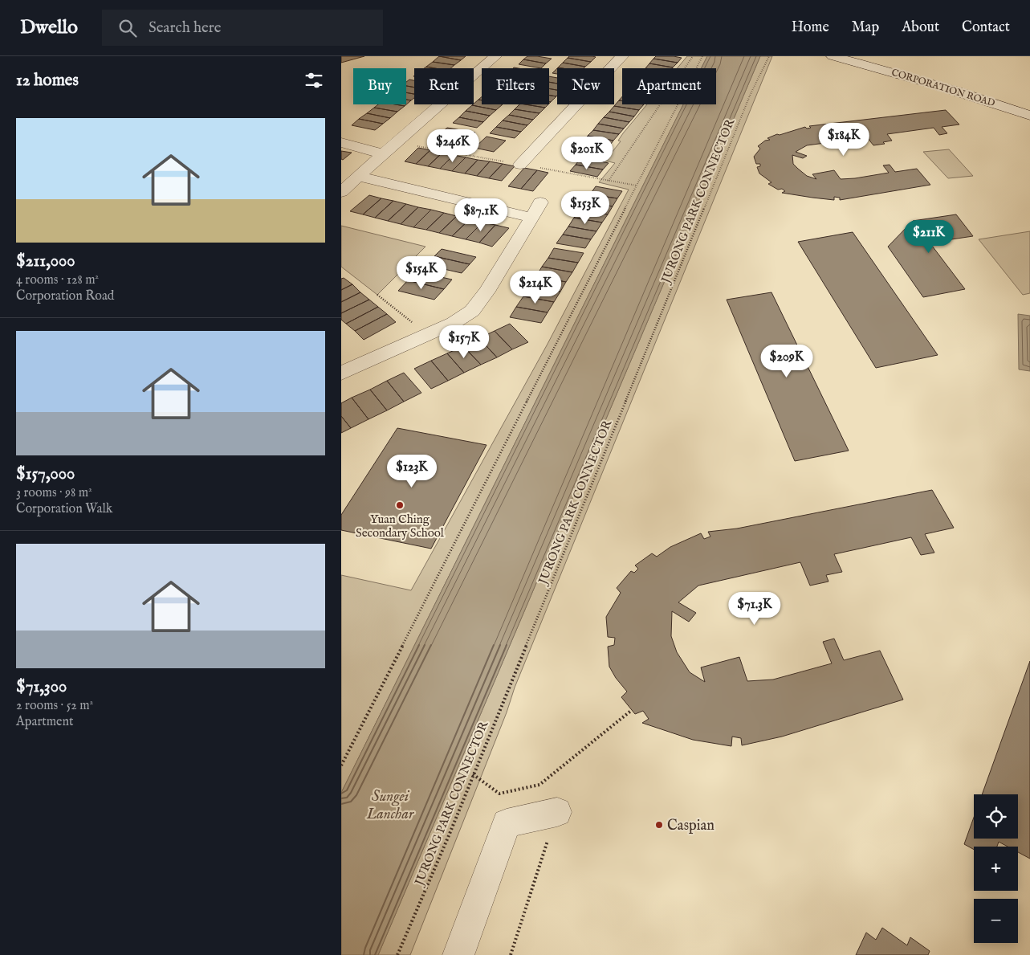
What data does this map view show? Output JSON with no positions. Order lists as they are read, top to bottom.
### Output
{
  "streets": {
    "street": ["CORPORATION ROAD"],
    "path": ["JURONG PARK CONNECTOR"]
  },
  "water": ["Sungei Lanchar"],
  "places": ["Yuan Ching Secondary School", "Caspian"],
  "page": {
    "header": "Dwello",
    "search": "Search here",
    "nav": [
      "Home",
      "Map",
      "About",
      "Contact"
    ],
    "heading": "12 homes",
    "chip": [
      "Buy",
      "Rent",
      "Filters",
      "New",
      "Apartment"
    ],
    "list": [
      {
        "name": "$211,000",
        "note": "4 rooms · 128 m² · Corporation Road"
      },
      {
        "name": "$157,000",
        "note": "3 rooms · 98 m² · Corporation Walk"
      },
      {
        "name": "$71,300",
        "note": "2 rooms · 52 m² · Apartment"
      }
    ],
    "price": [
      "$184K",
      "$246K",
      "$201K",
      "$153K",
      "$87.1K",
      "$211K",
      "$154K",
      "$214K",
      "$157K",
      "$209K",
      "$123K",
      "$71.3K"
    ],
    "map_buttons": ["+", "−"]
  }
}
